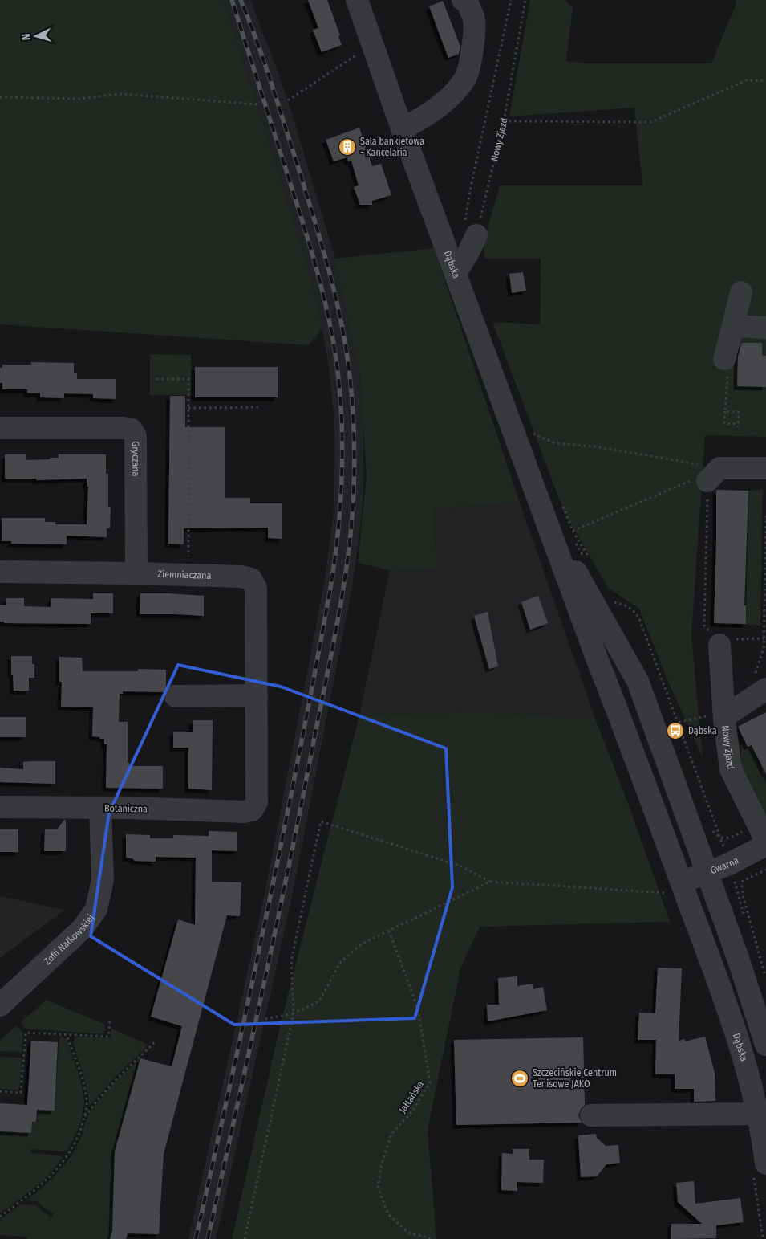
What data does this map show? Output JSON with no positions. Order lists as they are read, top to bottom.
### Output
{
  "streets": {
    "street": [
      "Nowy Zjazd",
      "Dąbska",
      "Gryczana",
      "Ziemniaczana",
      "Botaniczna",
      "Gwarna",
      "Zofii Nałkowskiej"
    ],
    "path": ["Jałtańska"]
  },
  "crossings": [
    ["Dąbska", "Gwarna"],
    ["Gryczana", "Ziemniaczana"],
    ["Ziemniaczana", "Botaniczna"],
    ["Botaniczna", "Zofii Nałkowskiej"]
  ],
  "places": {
    "building": ["Sala bankietowa - Kancelaria"],
    "bus stop": ["Dąbska"],
    "sports": ["Szczecińskie Centrum Tenisowe JAKO"]
  },
  "north": "left"
}
